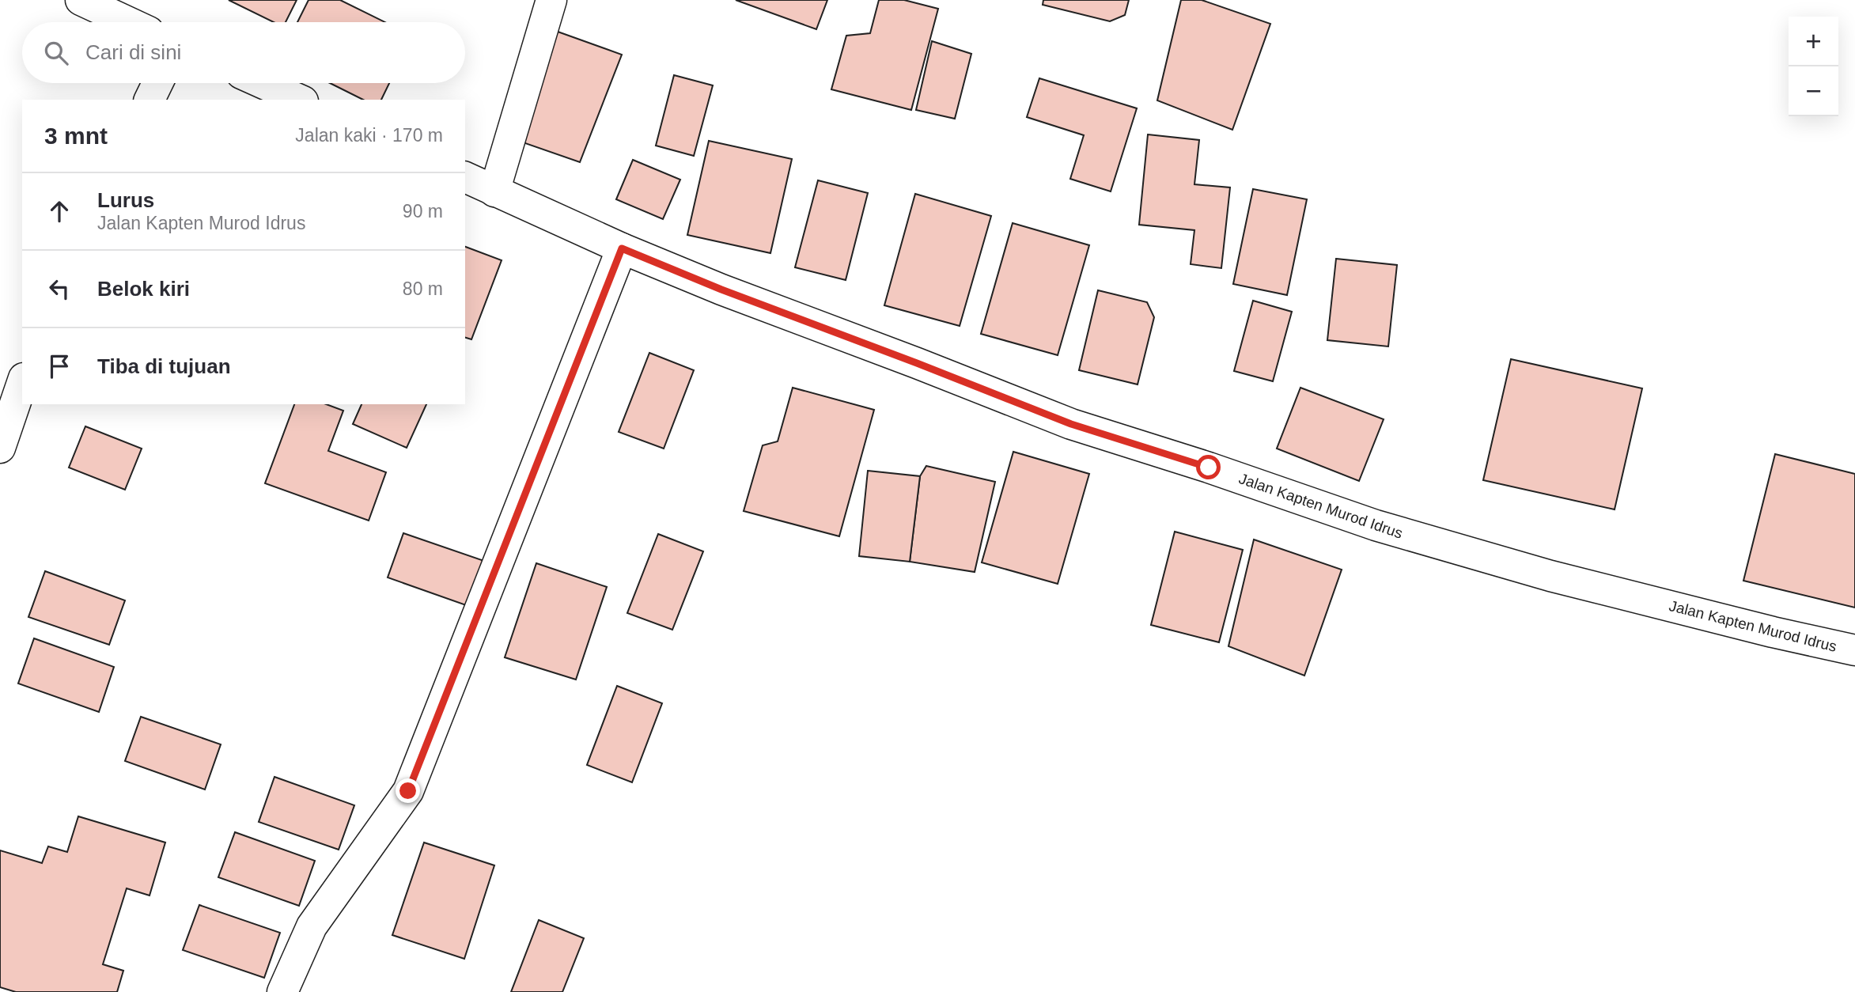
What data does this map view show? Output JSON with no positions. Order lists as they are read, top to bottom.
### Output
{
  "streets": {
    "street": ["Jalan Kapten Murod Idrus"]
  },
  "page": {
    "map_buttons": ["+", "−"],
    "search": "Cari di sini",
    "heading": ["3 mnt", "Jalan kaki · 170 m"],
    "list": [
      ["Lurus", "Jalan Kapten Murod Idrus", "90 m"],
      ["Belok kiri", "80 m"],
      "Tiba di tujuan"
    ]
  }
}
